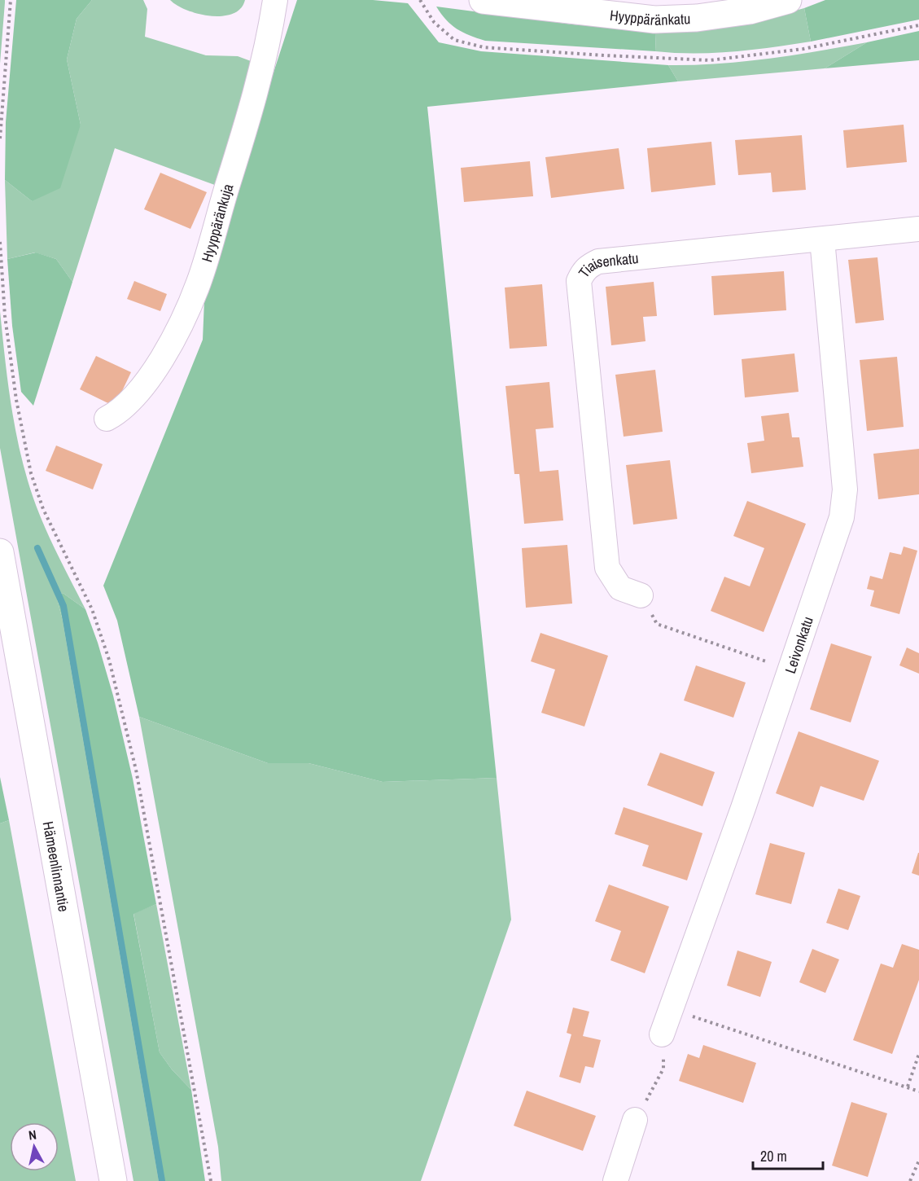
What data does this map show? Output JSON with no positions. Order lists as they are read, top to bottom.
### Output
{
  "streets": {
    "main road": ["Hyyppäränkatu", "Hämeenlinnantie"],
    "street": ["Hyyppäränkuja", "Tiaisenkatu", "Leivonkatu"]
  },
  "crossings": [
    ["Tiaisenkatu", "Leivonkatu"]
  ],
  "scale_bar": "20 m",
  "north": "top"
}
